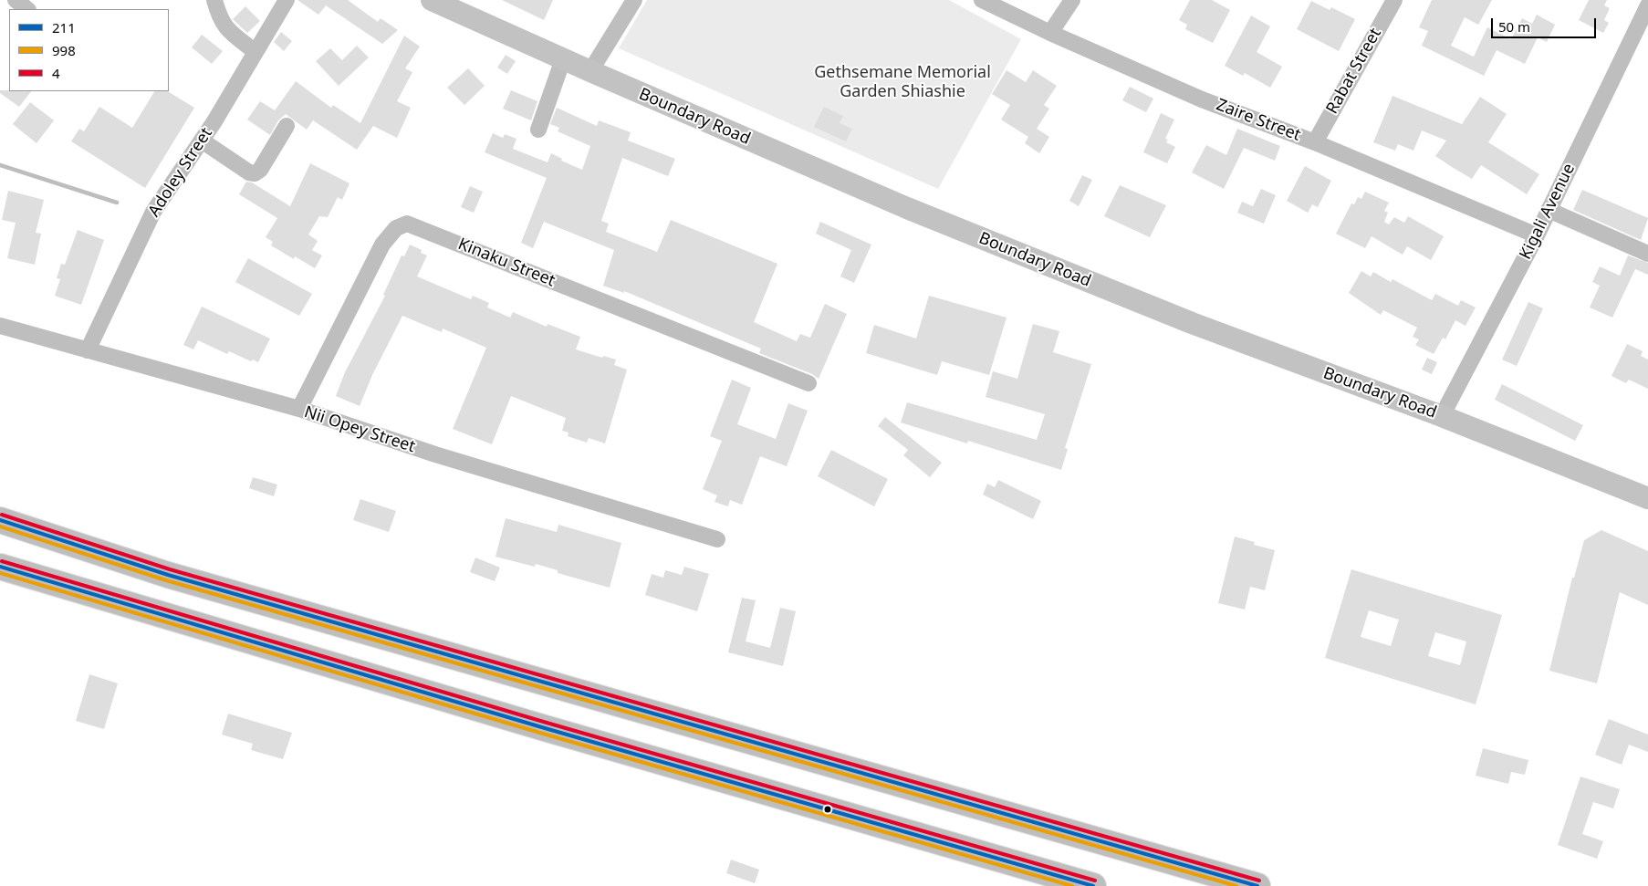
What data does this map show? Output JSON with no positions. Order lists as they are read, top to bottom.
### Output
{
  "streets": {
    "main road": ["Boundary Road"],
    "street": [
      "Rabat Street",
      "Zaire Street",
      "Adoley Street",
      "Kigali Avenue",
      "Kinaku Street",
      "Nii Opey Street"
    ]
  },
  "crossings": [
    ["Rabat Street", "Zaire Street"],
    ["Boundary Road", "Kigali Avenue"],
    ["Zaire Street", "Kigali Avenue"],
    ["Adoley Street", "Nii Opey Street"],
    ["Kinaku Street", "Nii Opey Street"]
  ],
  "parks": ["Gethsemane Memorial Garden Shiashie"],
  "lines": ["transit line 4", "transit line 211", "transit line 998"],
  "legend": ["211", "998", "4"],
  "scale_bar": "50 m"
}
